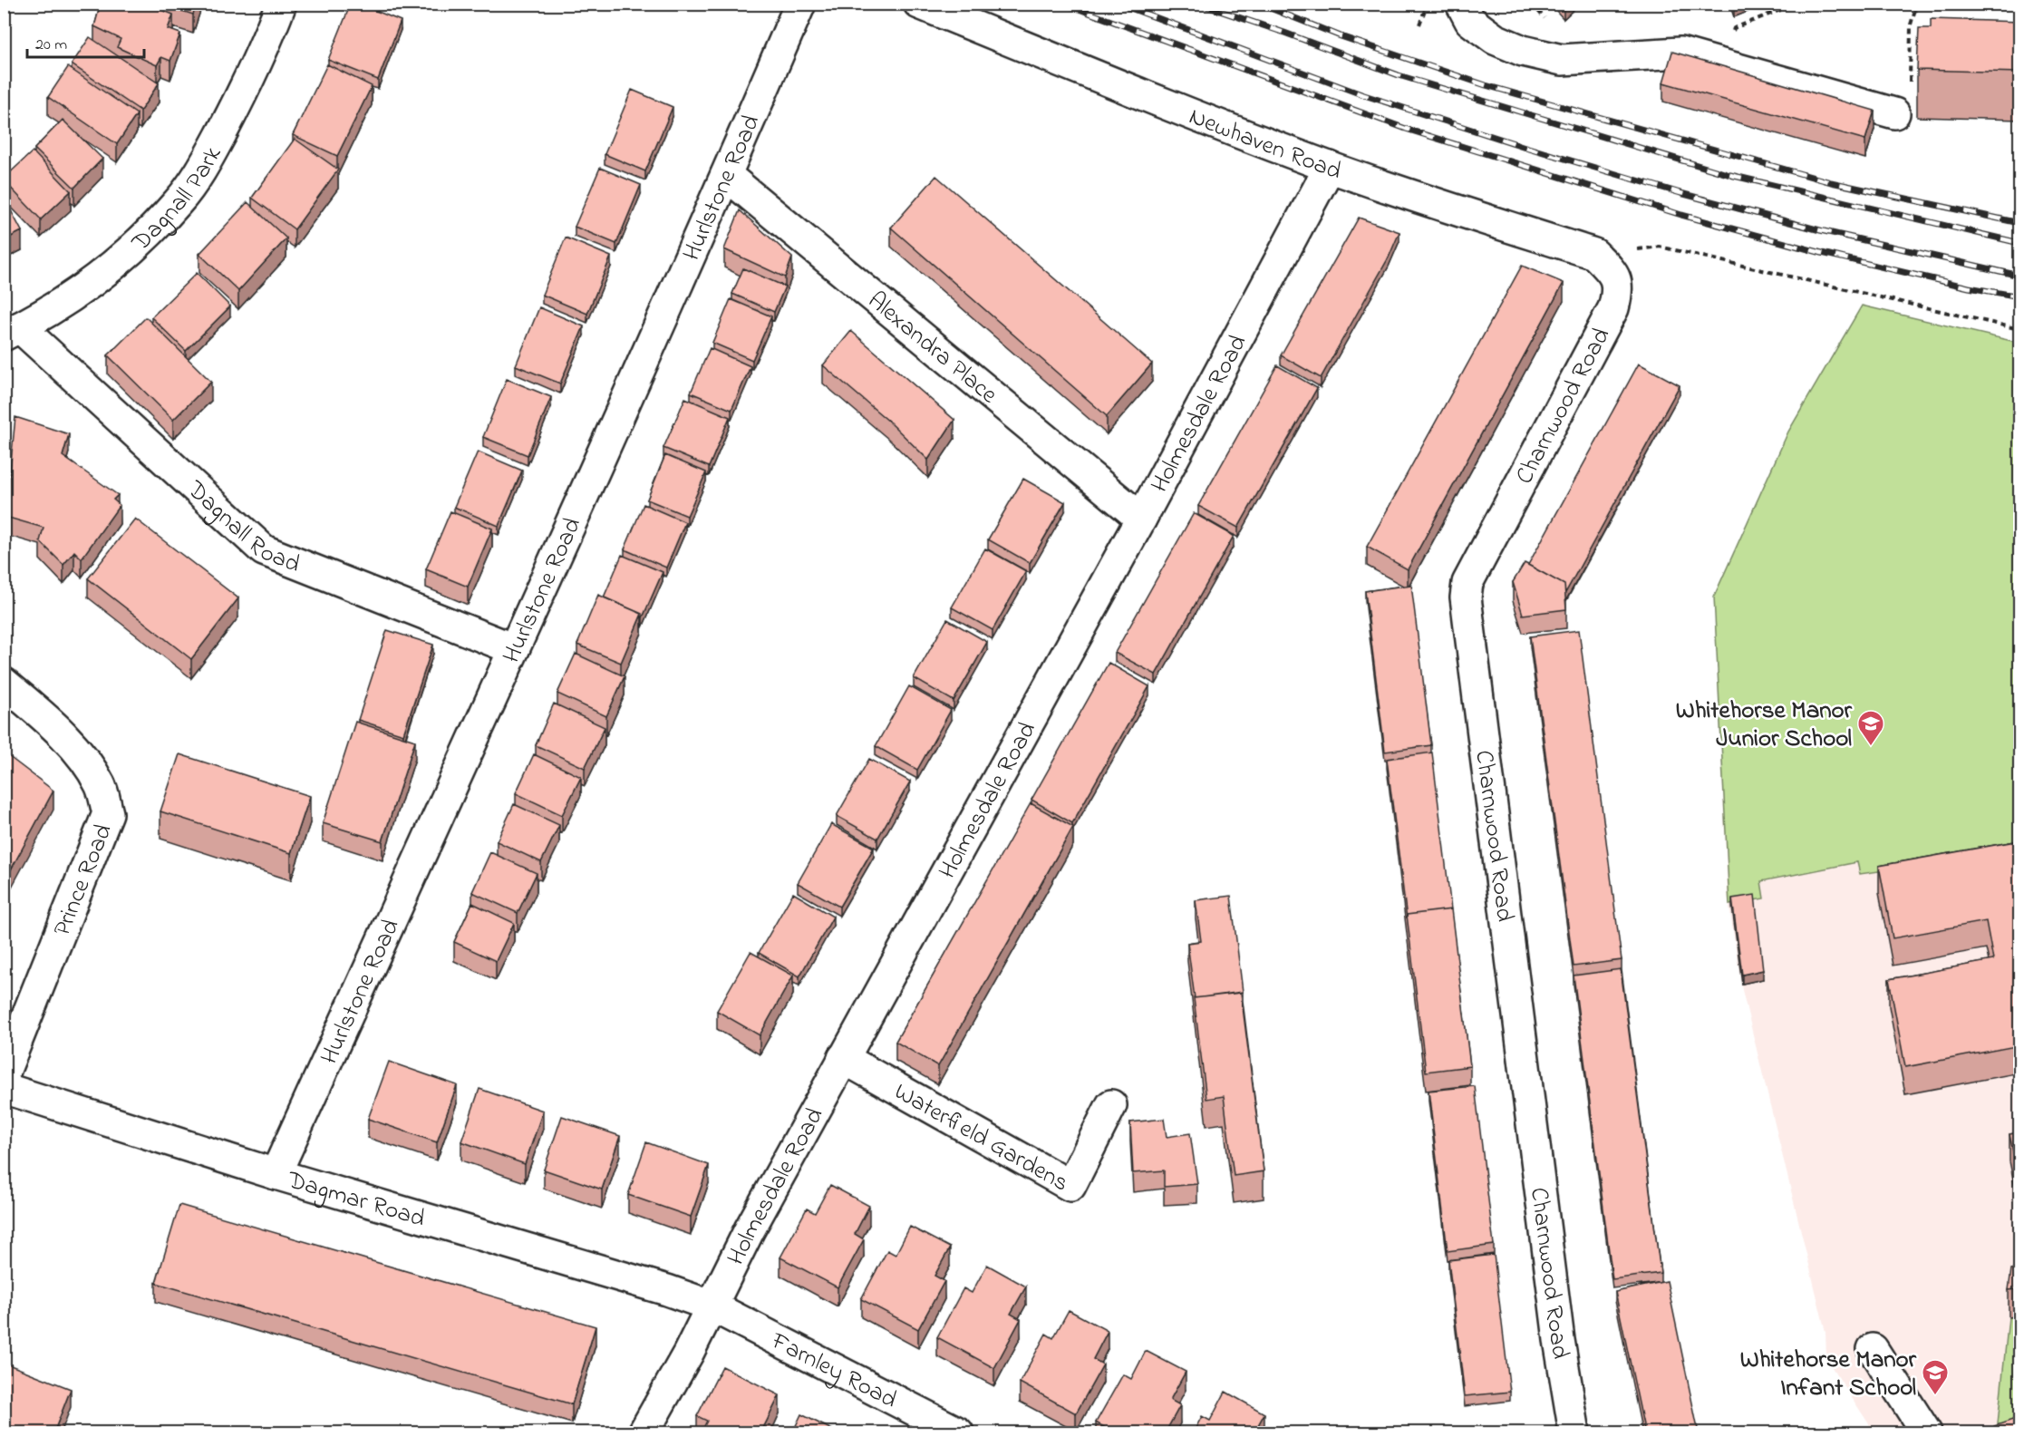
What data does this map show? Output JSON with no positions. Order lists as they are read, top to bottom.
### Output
{
  "streets": {
    "street": [
      "Newhaven Road",
      "Hurlstone Road",
      "Dagnall Park",
      "Alexandra Place",
      "Charnwood Road",
      "Holmesdale Road",
      "Dagnall Road",
      "Prince Road",
      "Waterfield Gardens",
      "Dagmar Road",
      "Farnley Road"
    ]
  },
  "crossings": [
    ["Newhaven Road", "Charnwood Road"],
    ["Newhaven Road", "Holmesdale Road"],
    ["Hurlstone Road", "Alexandra Place"],
    ["Hurlstone Road", "Dagnall Road"],
    ["Hurlstone Road", "Dagmar Road"],
    ["Dagnall Park", "Dagnall Road"],
    ["Alexandra Place", "Holmesdale Road"],
    ["Holmesdale Road", "Waterfield Gardens"],
    ["Holmesdale Road", "Dagmar Road"],
    ["Holmesdale Road", "Farnley Road"],
    ["Dagmar Road", "Farnley Road"]
  ],
  "places": {
    "school or university": ["Whitehorse Manor Junior School", "Whitehorse Manor Infant School"]
  },
  "scale_bar": "20 m"
}
